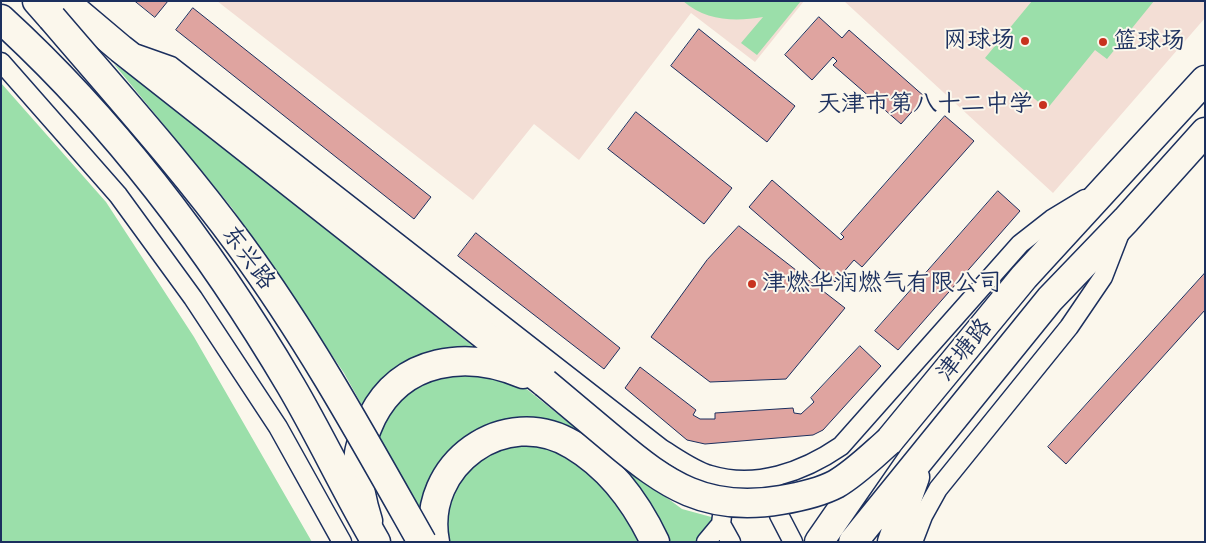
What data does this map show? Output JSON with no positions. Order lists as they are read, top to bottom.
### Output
{
  "streets": {
    "main road": ["东兴路", "津塘路"]
  },
  "places": [
    "网球场",
    "篮球场",
    "天津市第八十二中学",
    "津燃华润燃气有限公司"
  ]
}
